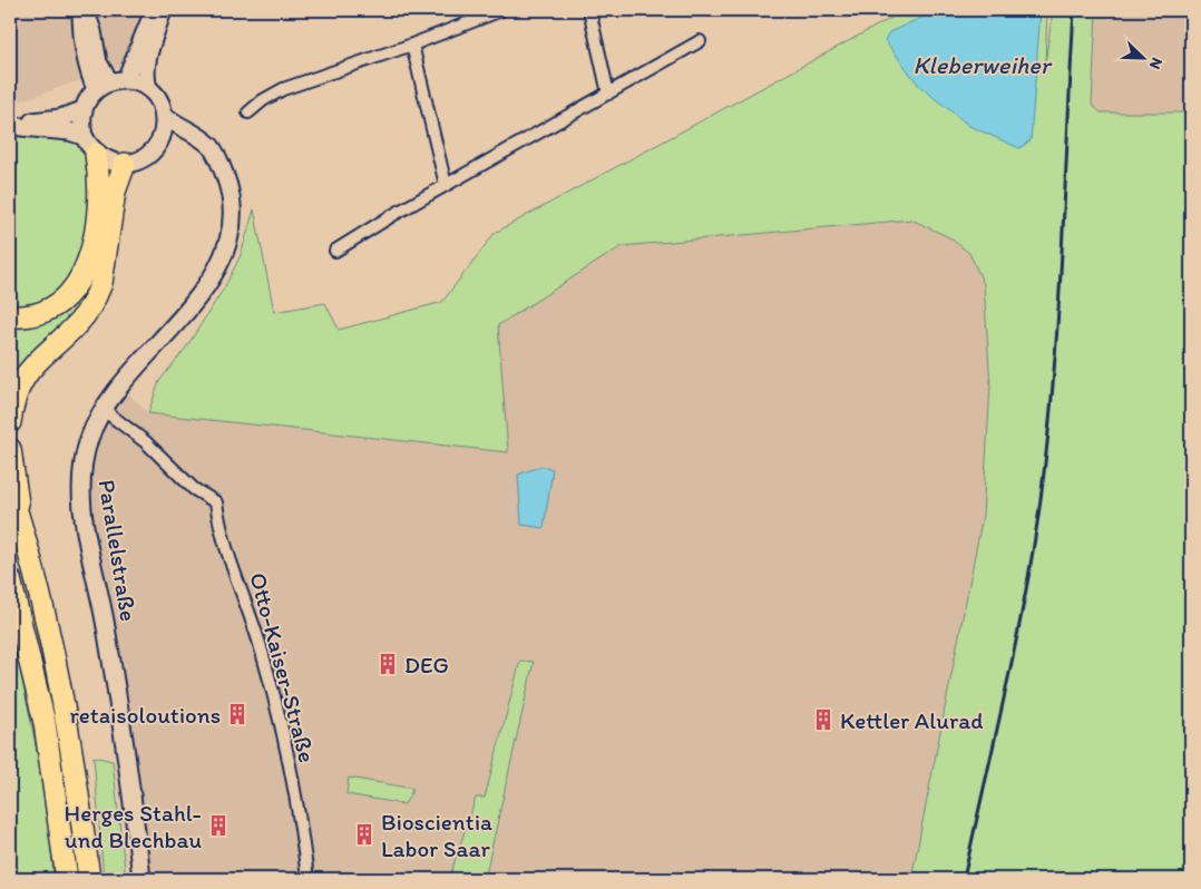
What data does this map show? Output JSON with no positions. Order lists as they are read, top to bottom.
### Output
{
  "streets": {
    "street": ["Parallelstraße", "Otto-Kaiser-Straße"]
  },
  "crossings": [
    ["Parallelstraße", "Otto-Kaiser-Straße"]
  ],
  "water": ["Kleberweiher"],
  "places": {
    "building": [
      "DEG",
      "retaisoloutions",
      "Kettler Alurad",
      "Herges Stahl- und Blechbau",
      "Bioscientia Labor Saar"
    ]
  },
  "north": "bottom right"
}
